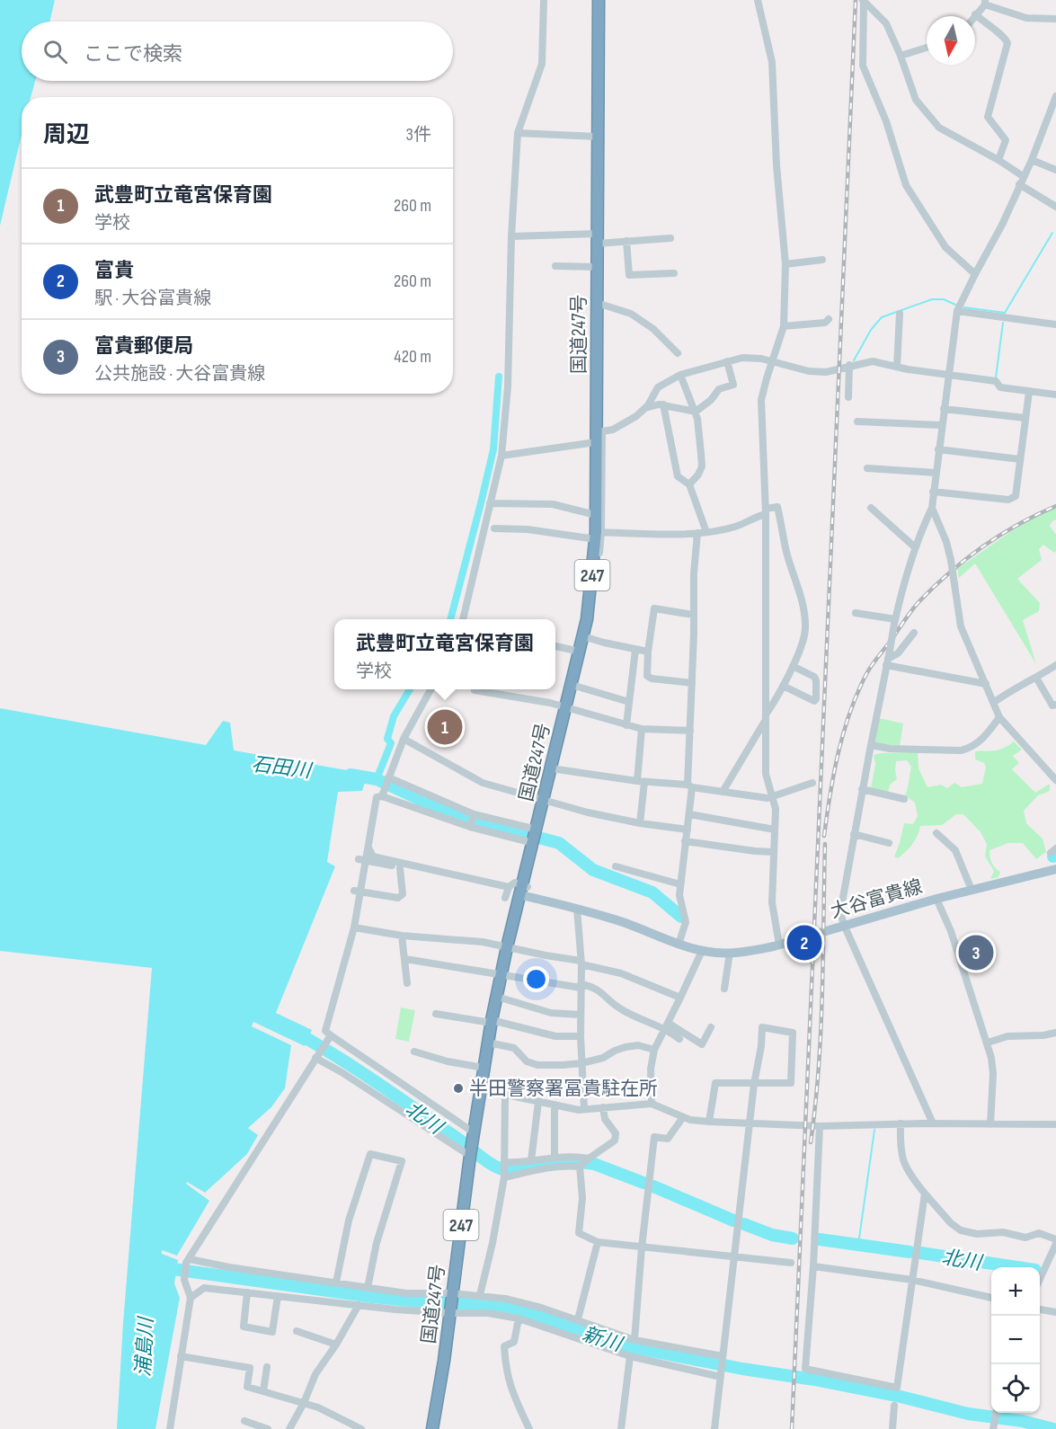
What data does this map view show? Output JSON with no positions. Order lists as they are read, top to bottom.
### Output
{
  "streets": {
    "highway": ["国道247号", "247"],
    "main road": ["大谷富貴線"]
  },
  "crossings": [
    ["国道247号", "大谷富貴線"]
  ],
  "water": [
    "石田川",
    "北川",
    "新川",
    "浦島川"
  ],
  "places": ["半田警察署冨貴駐在所"],
  "north": "bottom",
  "page": {
    "search": "ここで検索",
    "heading": ["周辺", "3件"],
    "list": [
      {
        "mark": "1",
        "name": "武豊町立竜宮保育園",
        "note": "学校",
        "value": "260 m"
      },
      {
        "mark": "2",
        "name": "富貴",
        "note": "駅 · 大谷富貴線",
        "value": "260 m"
      },
      {
        "mark": "3",
        "name": "富貴郵便局",
        "note": "公共施設 · 大谷富貴線",
        "value": "420 m"
      }
    ],
    "popup": ["武豊町立竜宮保育園", "学校"],
    "pins": ["1", "2", "3"],
    "map_buttons": ["+", "−"]
  }
}
